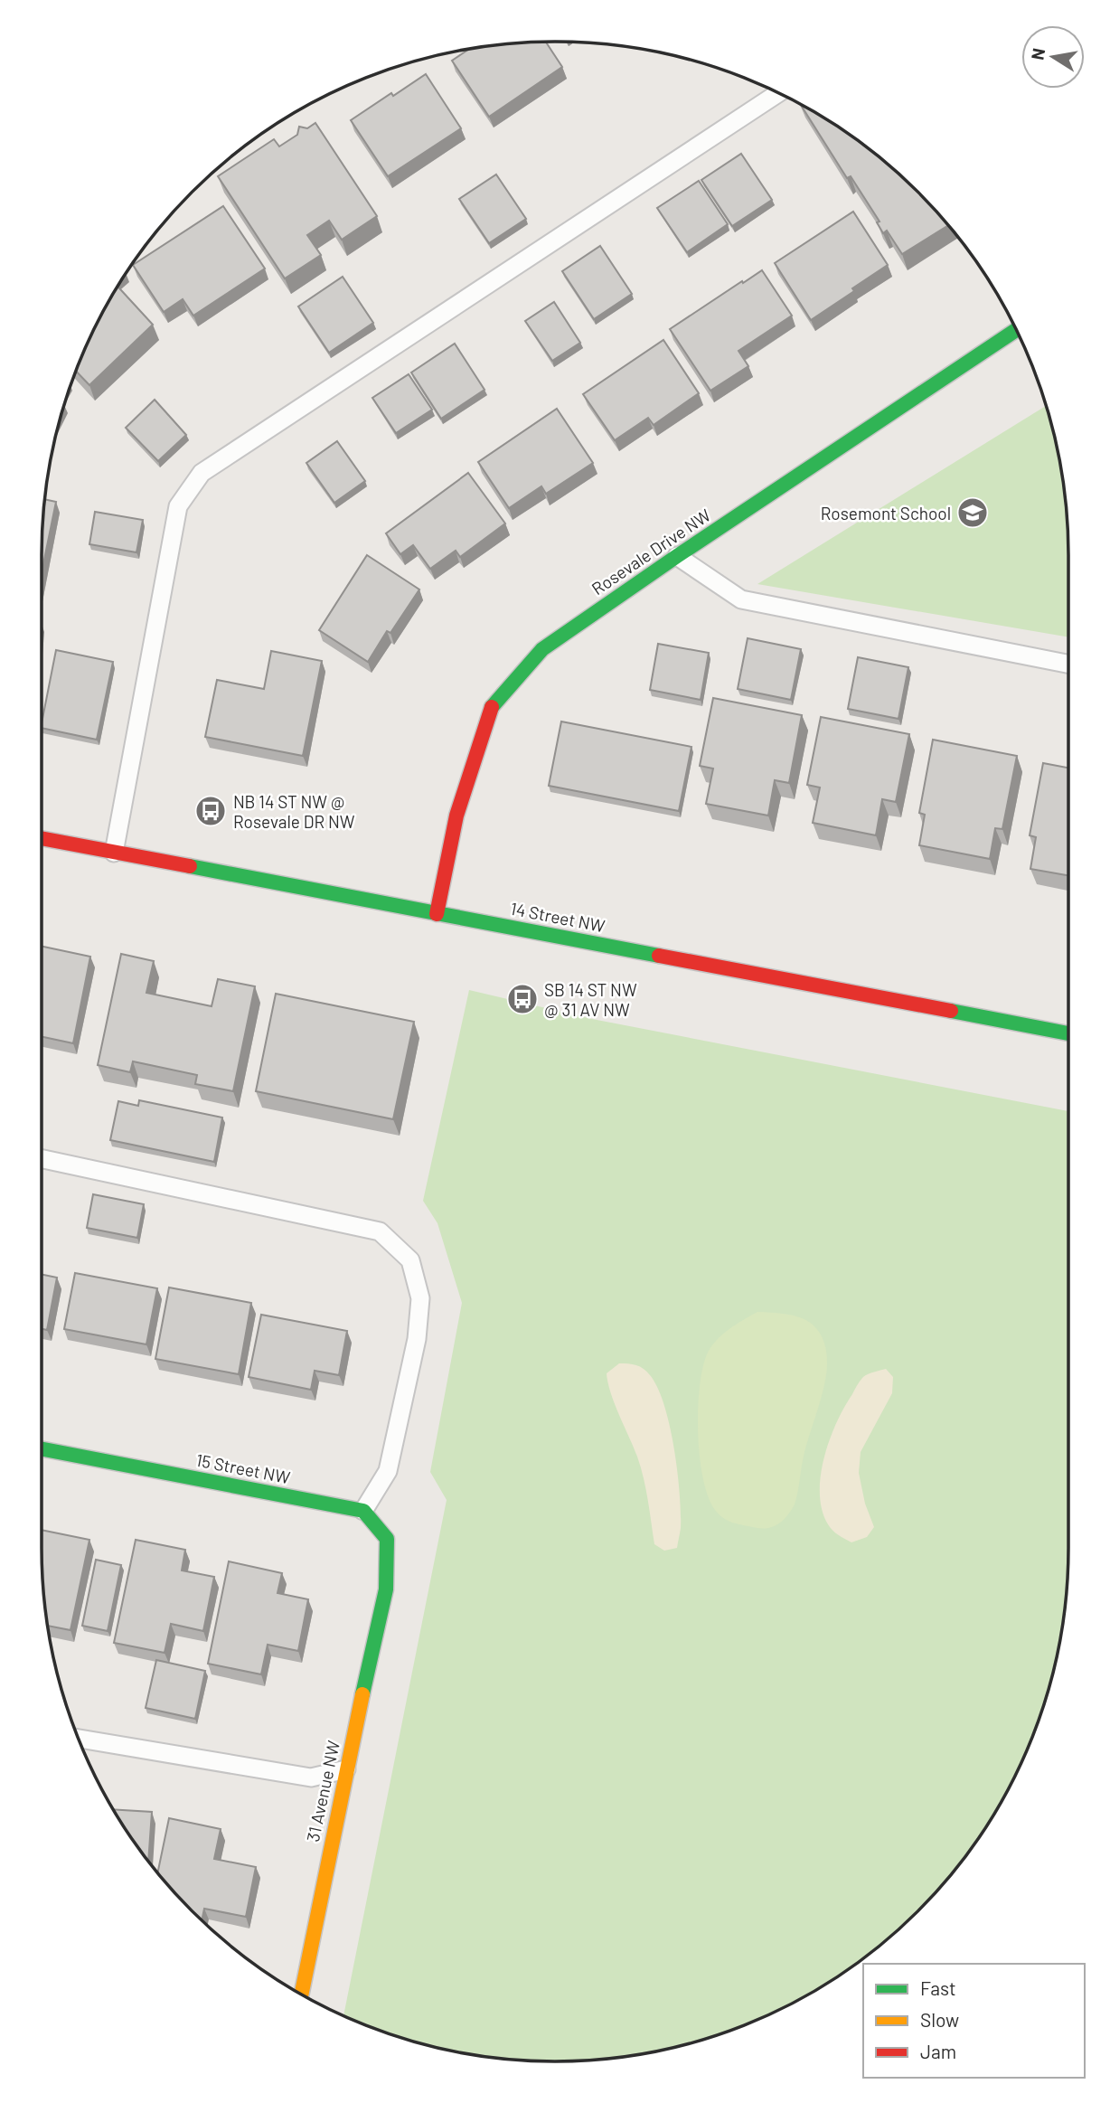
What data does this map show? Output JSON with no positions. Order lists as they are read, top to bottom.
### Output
{
  "streets": {
    "street": [
      "Rosevale Drive NW",
      "14 Street NW",
      "15 Street NW",
      "31 Avenue NW"
    ]
  },
  "crossings": [
    ["Rosevale Drive NW", "14 Street NW"],
    ["15 Street NW", "31 Avenue NW"]
  ],
  "places": {
    "school or university": ["Rosemont School"],
    "bus stop": ["NB 14 ST NW @ Rosevale DR NW", "SB 14 ST NW @ 31 AV NW"]
  },
  "legend": ["Fast", "Slow", "Jam"],
  "north": "left"
}
